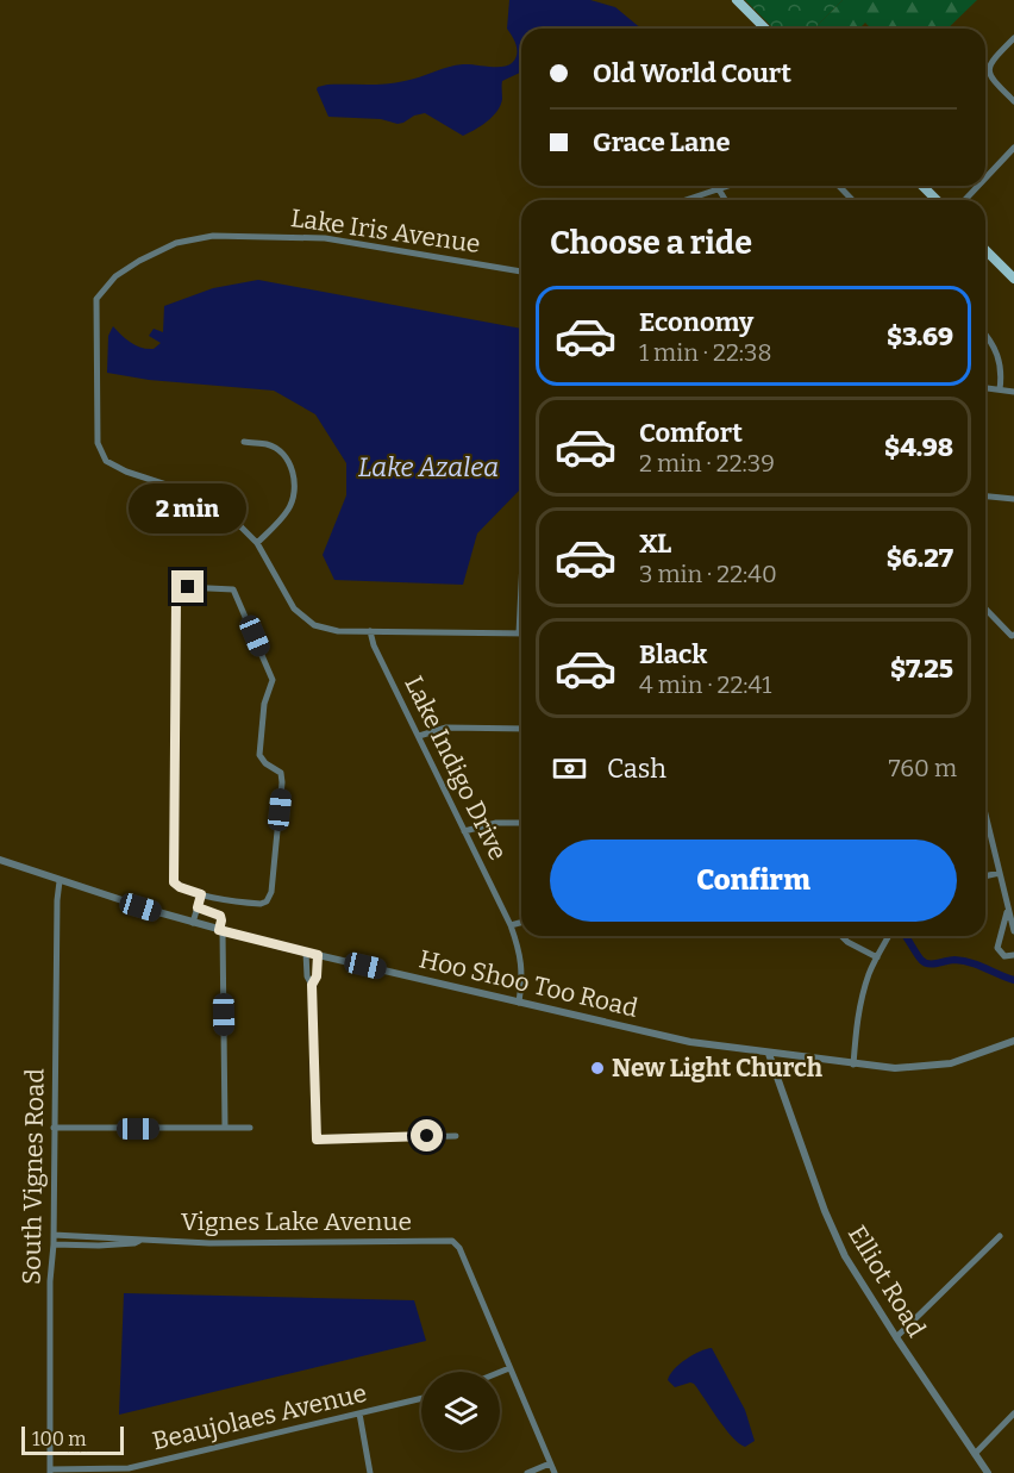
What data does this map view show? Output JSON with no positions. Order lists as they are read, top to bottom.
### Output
{
  "streets": {
    "street": [
      "Lake Iris Avenue",
      "Lake Indigo Drive",
      "Hoo Shoo Too Road",
      "South Vignes Road",
      "Vignes Lake Avenue",
      "Elliot Road",
      "Beaujolaes Avenue"
    ]
  },
  "crossings": [
    ["Lake Iris Avenue", "Lake Indigo Drive"],
    ["Lake Indigo Drive", "Hoo Shoo Too Road"],
    ["Hoo Shoo Too Road", "South Vignes Road"],
    ["Hoo Shoo Too Road", "Elliot Road"],
    ["South Vignes Road", "Vignes Lake Avenue"],
    ["South Vignes Road", "Beaujolaes Avenue"]
  ],
  "water": ["Lake Azalea"],
  "places": ["New Light Church"],
  "scale_bar": "100 m",
  "page": {
    "banner": ["Old World Court", "Grace Lane"],
    "heading": "Choose a ride",
    "list": [
      {
        "name": "Economy",
        "note": "1 min · 22:38",
        "value": "$3.69"
      },
      {
        "name": "Comfort",
        "note": "2 min · 22:39",
        "value": "$4.98"
      },
      {
        "name": "XL",
        "note": "3 min · 22:40",
        "value": "$6.27"
      },
      {
        "name": "Black",
        "note": "4 min · 22:41",
        "value": "$7.25"
      }
    ],
    "bubble": "2 min",
    "pay": ["Cash", "760 m"],
    "buttons": "Confirm",
    "scale": "100 m"
  }
}
